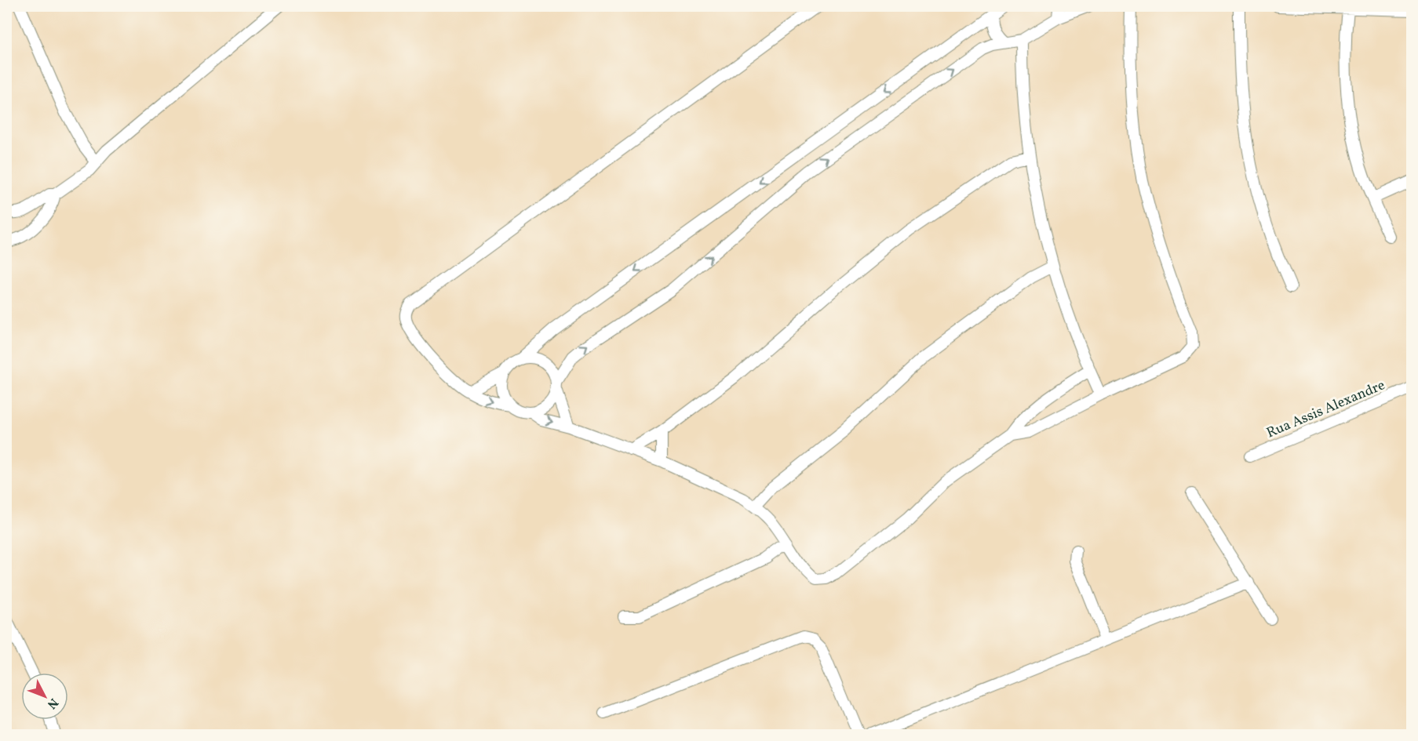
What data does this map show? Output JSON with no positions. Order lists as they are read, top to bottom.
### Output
{
  "streets": {
    "street": ["Rua Assis Alexandre"]
  },
  "north": "bottom right"
}
